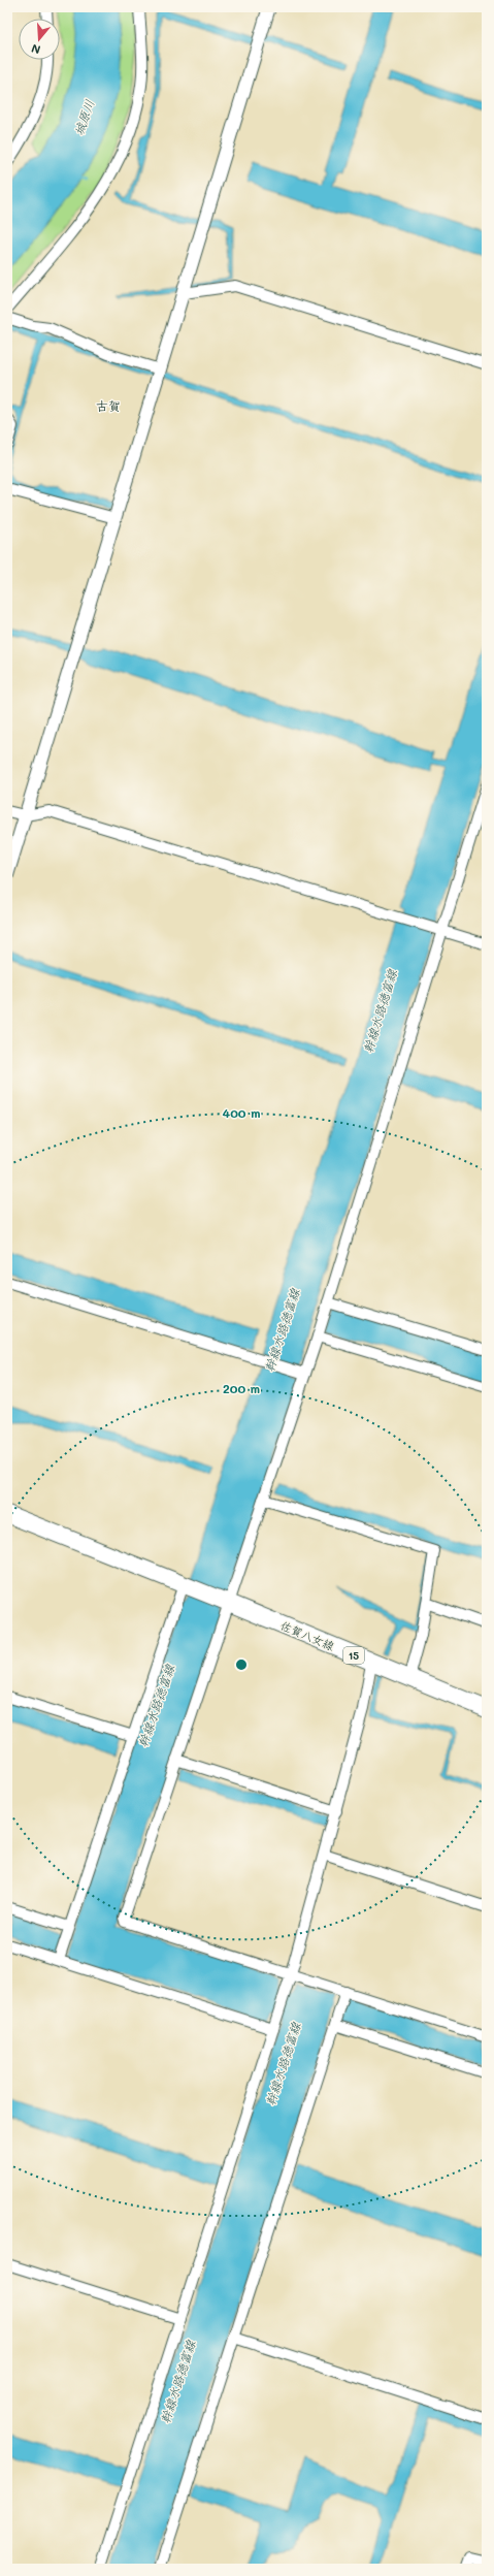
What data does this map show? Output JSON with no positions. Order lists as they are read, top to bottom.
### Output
{
  "streets": {
    "main road": ["佐賀八女線", "15"]
  },
  "crossings": [
    ["佐賀八女線", "15"]
  ],
  "districts": ["古賀"],
  "water": ["城原川", "幹線水路徳富線"],
  "north": "bottom",
  "rings": ["400 m", "200 m"]
}
